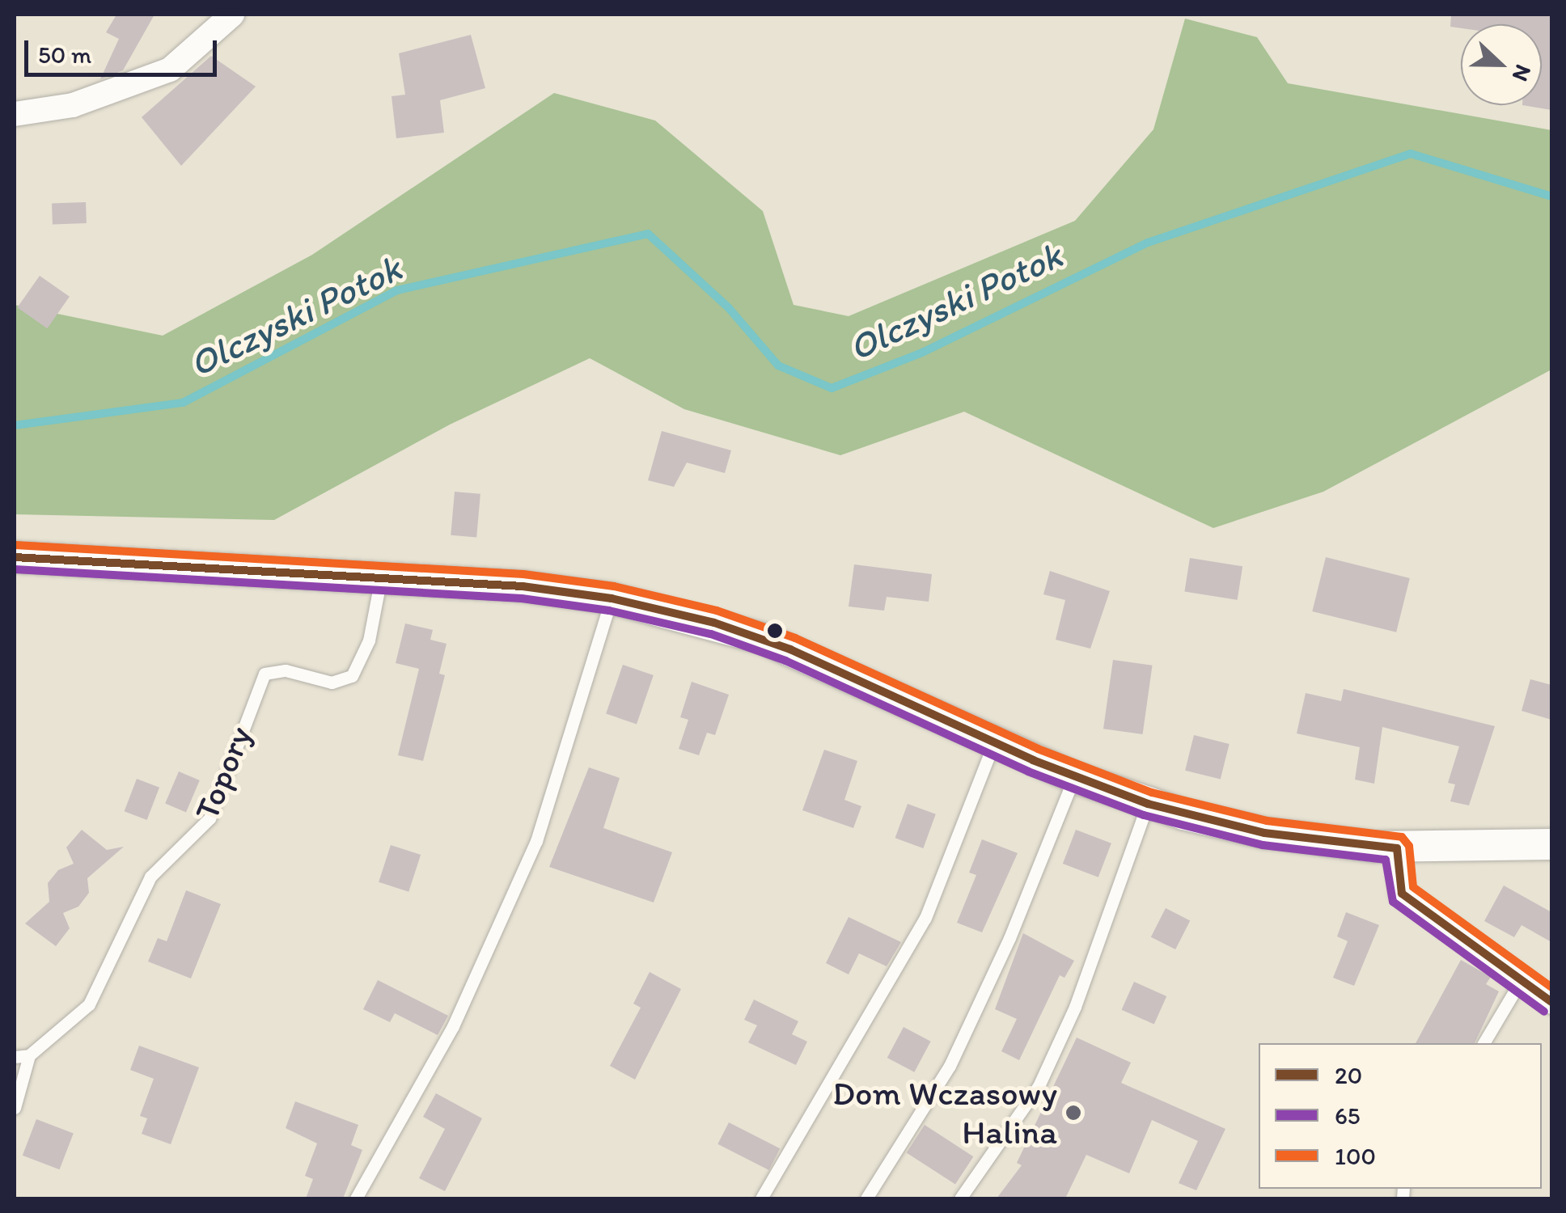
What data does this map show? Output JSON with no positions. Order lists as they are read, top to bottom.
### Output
{
  "streets": {
    "lane": ["Topory"]
  },
  "water": ["Olczyski Potok"],
  "places": ["Dom Wczasowy Halina"],
  "lines": ["transit line 100", "transit line 20", "transit line 65"],
  "legend": ["20", "65", "100"],
  "scale_bar": "50 m",
  "north": "right"
}
